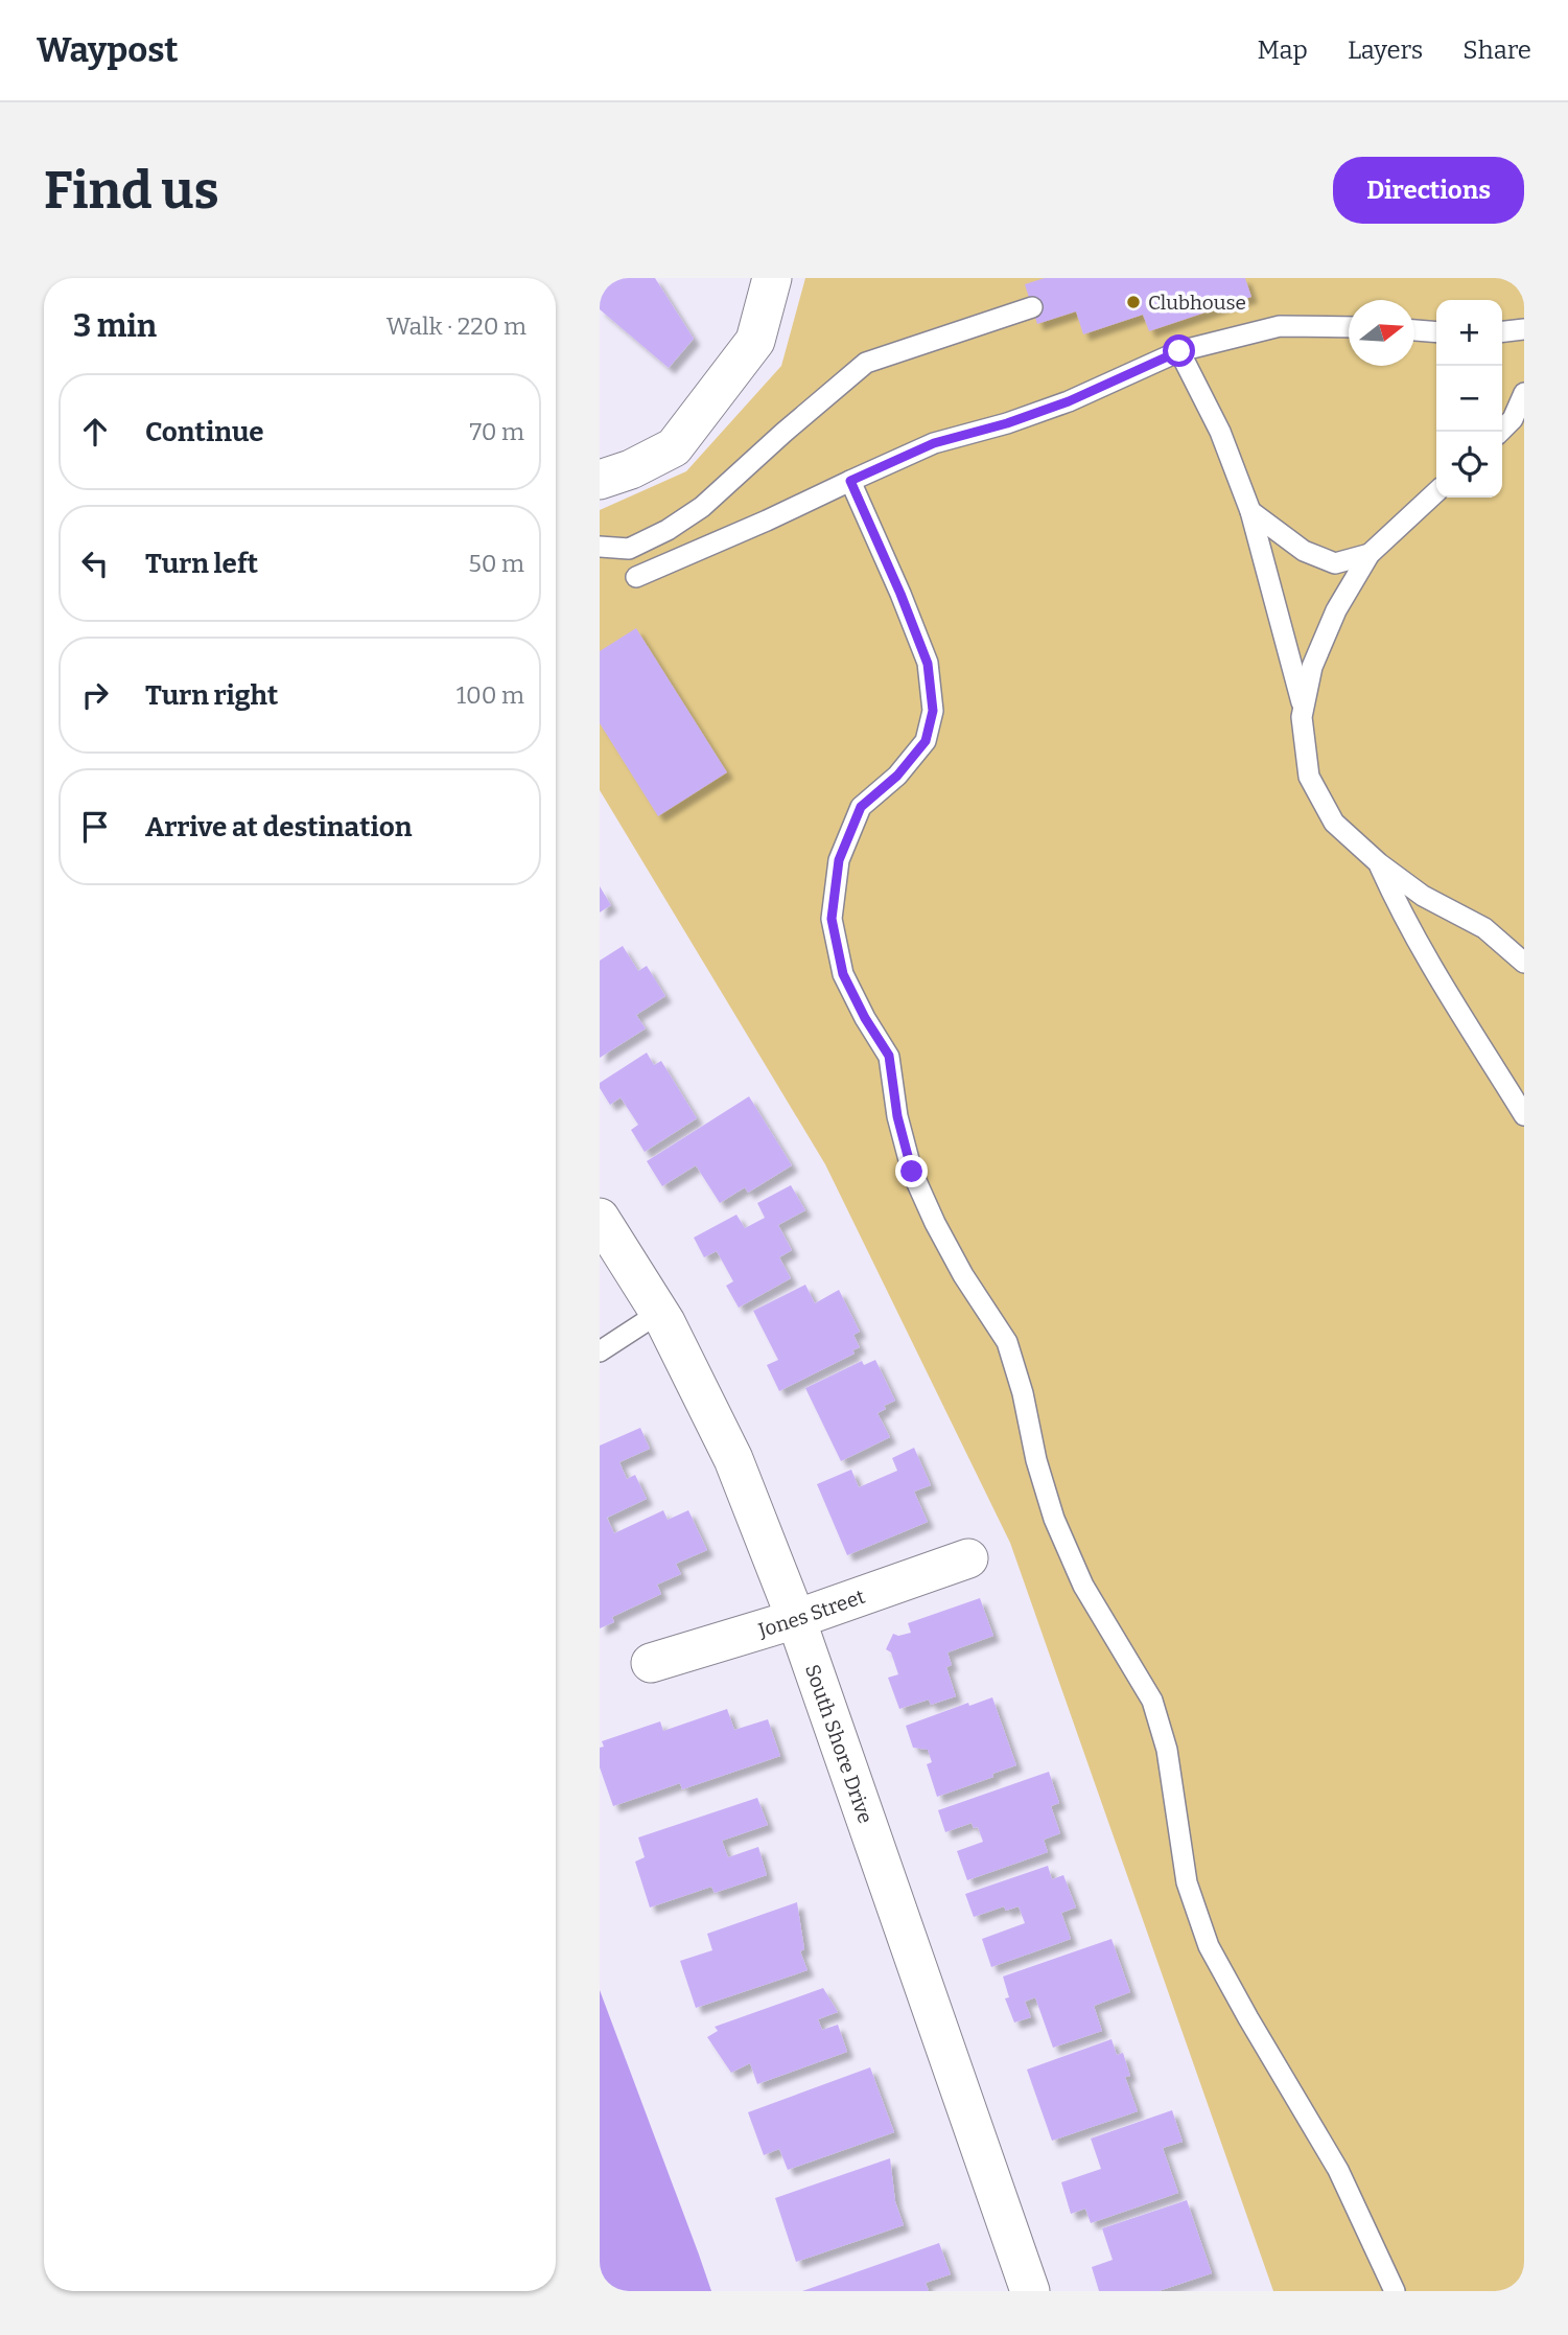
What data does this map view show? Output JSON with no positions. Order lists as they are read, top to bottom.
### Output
{
  "streets": {
    "street": ["Jones Street", "South Shore Drive"]
  },
  "crossings": [
    ["Jones Street", "South Shore Drive"]
  ],
  "places": ["Clubhouse"],
  "north": "right",
  "page": {
    "header": "Waypost",
    "nav": ["Map", "Layers", "Share"],
    "buttons": "Directions",
    "title": "Find us",
    "heading": ["3 min", "Walk · 220 m"],
    "map_buttons": ["+", "−"],
    "list": [
      ["Continue", "70 m"],
      ["Turn left", "50 m"],
      ["Turn right", "100 m"],
      "Arrive at destination"
    ]
  }
}
